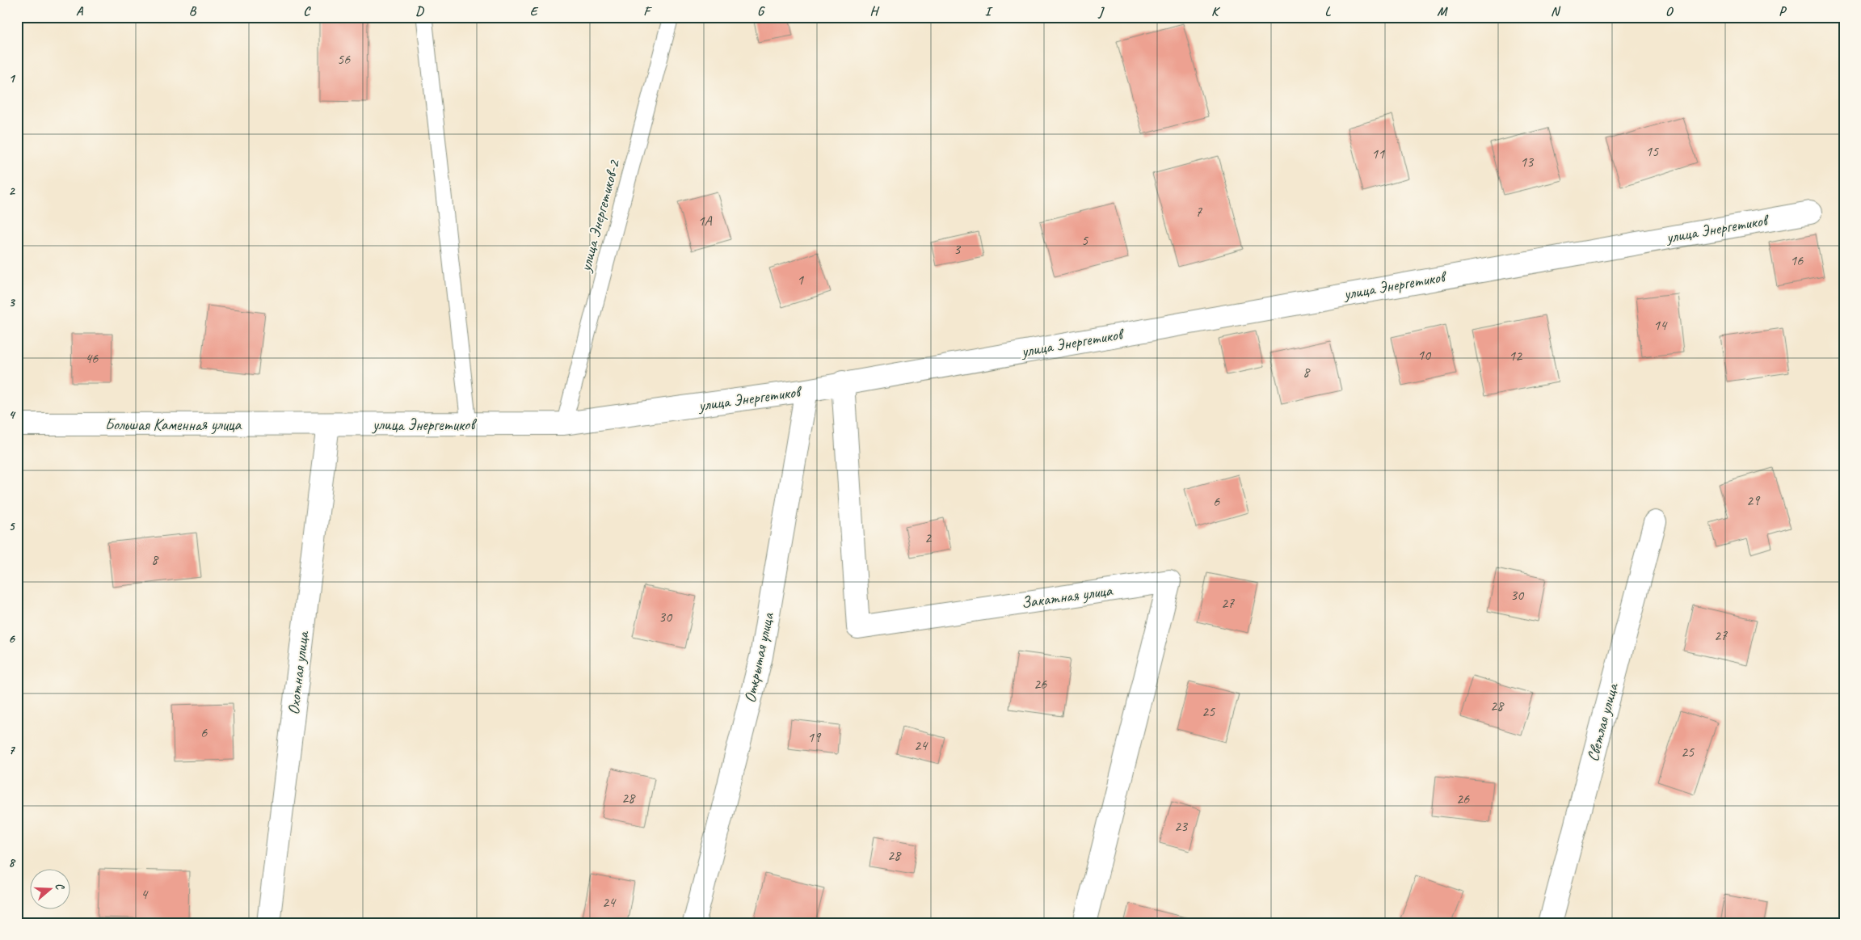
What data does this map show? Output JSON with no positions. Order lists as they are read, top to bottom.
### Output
{
  "streets": {
    "street": [
      "улица Энергетиков",
      "Большая Каменная улица",
      "Закатная улица",
      "Открытая улица",
      "Охотная улица",
      "Светлая улица"
    ],
    "lane": ["улица Энергетиков-2"]
  },
  "crossings": [
    ["улица Энергетиков-2", "улица Энергетиков"],
    ["улица Энергетиков", "Большая Каменная улица"],
    ["улица Энергетиков", "Закатная улица"],
    ["улица Энергетиков", "Открытая улица"],
    ["улица Энергетиков", "Охотная улица"],
    ["Большая Каменная улица", "Охотная улица"]
  ],
  "house_numbers": [
    "56",
    "15",
    "11",
    "13",
    "7",
    "1А",
    "5",
    "3",
    "16",
    "1",
    "14",
    "10",
    "12",
    "46",
    "8",
    "29",
    "6",
    "2",
    "8",
    "30",
    "27",
    "30",
    "27",
    "26",
    "28",
    "25",
    "6",
    "19",
    "24",
    "25",
    "28",
    "26",
    "23",
    "28",
    "4",
    "24"
  ],
  "north": "right",
  "grid": {
    "columns": [
      "A",
      "B",
      "C",
      "D",
      "E",
      "F",
      "G",
      "H",
      "I",
      "J",
      "K",
      "L",
      "M",
      "N",
      "O",
      "P"
    ],
    "rows": [
      "1",
      "2",
      "3",
      "4",
      "5",
      "6",
      "7",
      "8"
    ]
  }
}
